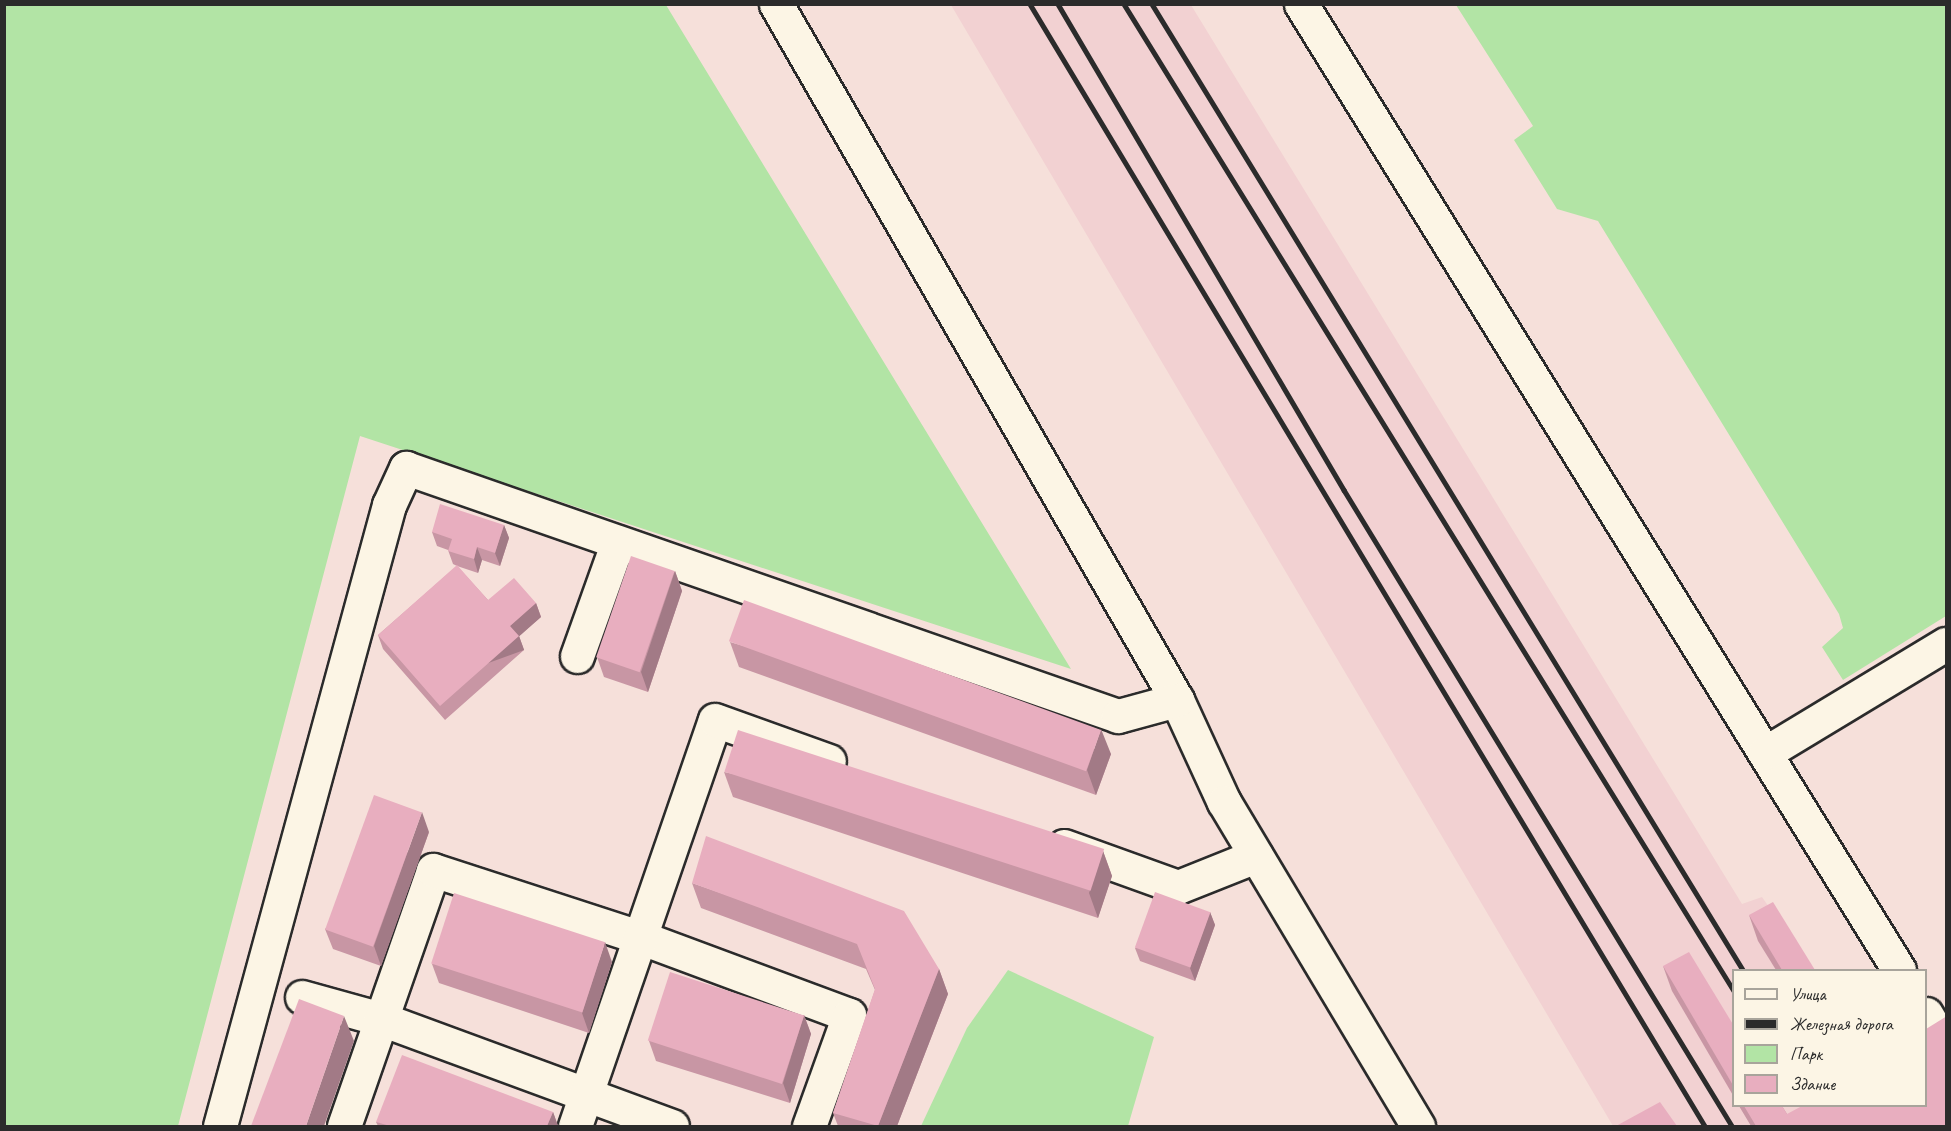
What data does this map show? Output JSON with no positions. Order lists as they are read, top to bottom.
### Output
{
  "legend": [
    "Улица",
    "Железная дорога",
    "Парк",
    "Здание"
  ]
}
